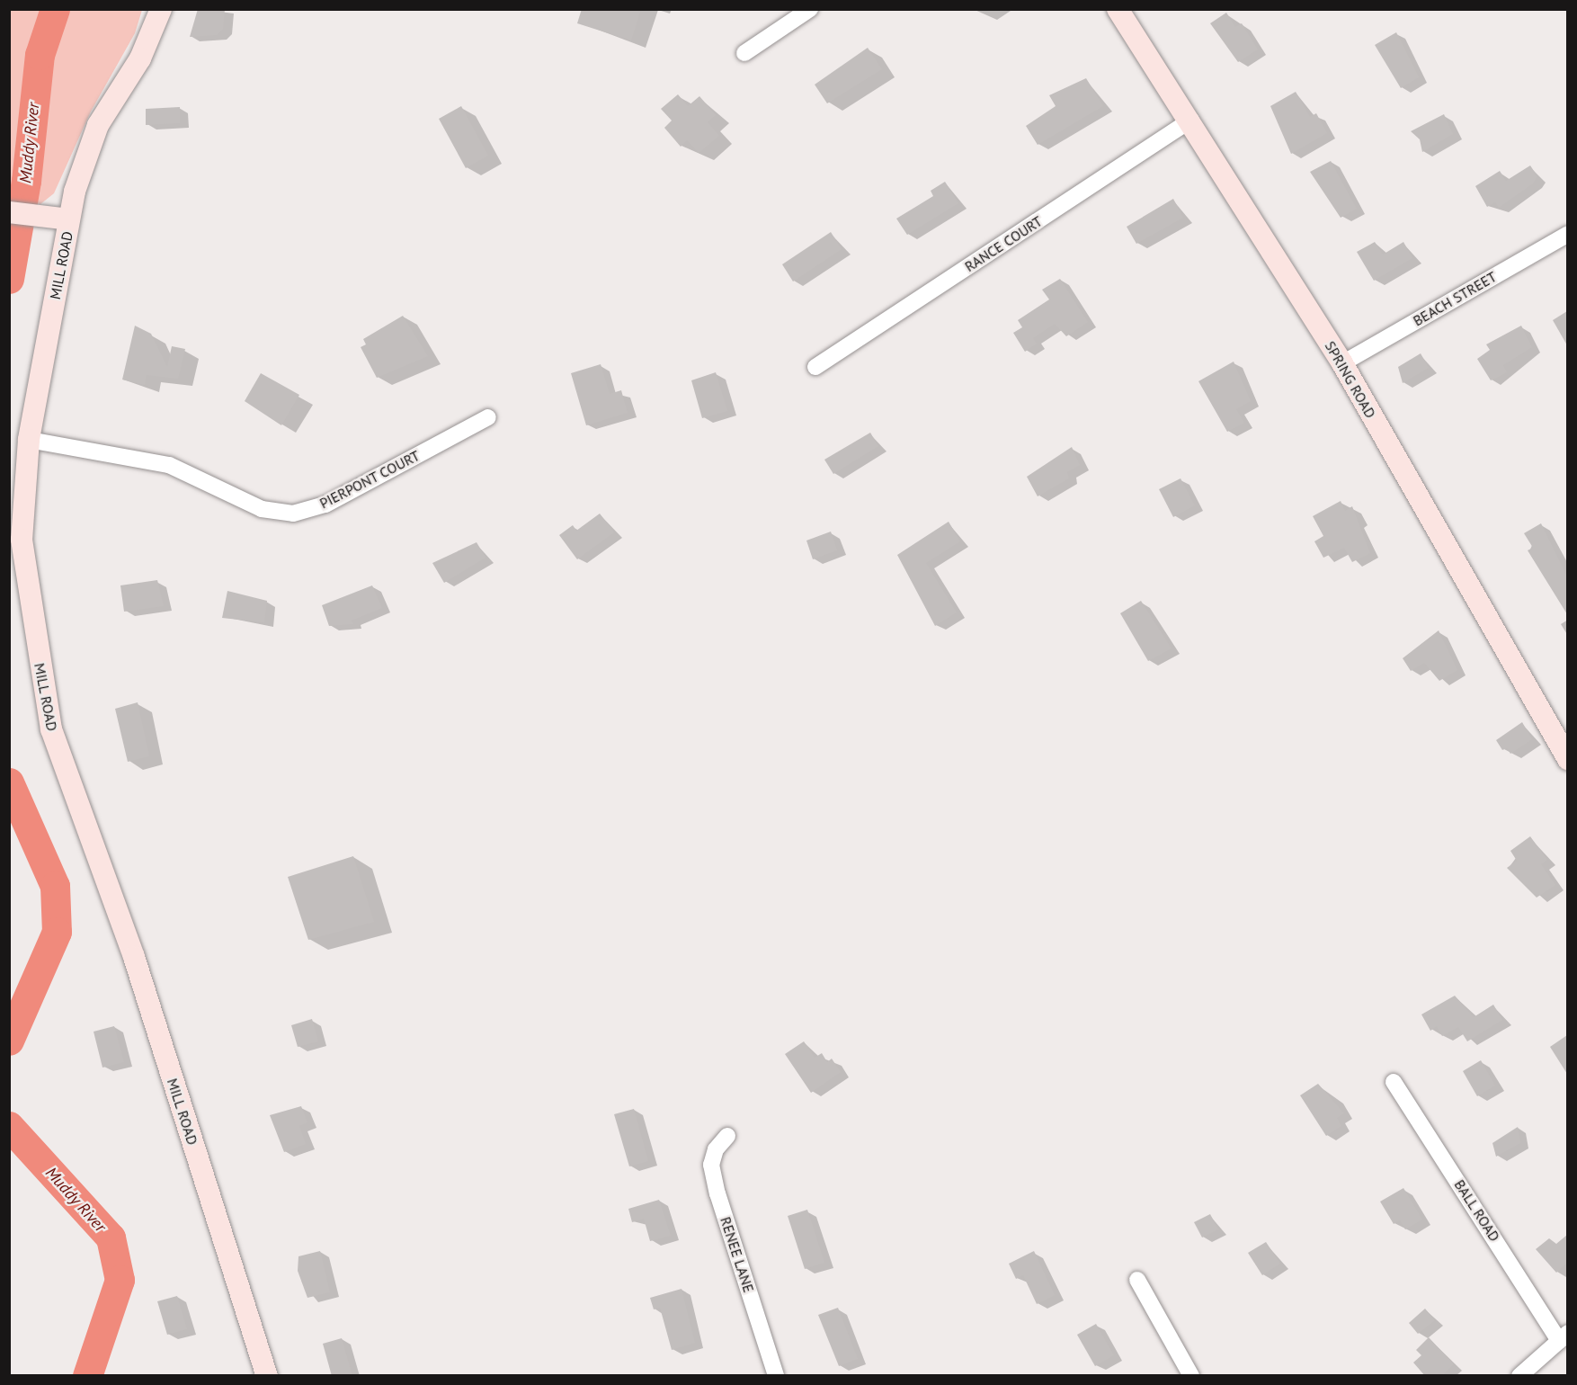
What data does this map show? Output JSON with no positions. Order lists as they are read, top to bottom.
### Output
{
  "streets": {
    "street": [
      "RANCE COURT",
      "MILL ROAD",
      "BEACH STREET",
      "SPRING ROAD",
      "PIERPONT COURT",
      "BALL ROAD",
      "RENEE LANE"
    ]
  },
  "crossings": [
    ["RANCE COURT", "SPRING ROAD"],
    ["MILL ROAD", "PIERPONT COURT"],
    ["BEACH STREET", "SPRING ROAD"]
  ],
  "water": ["Muddy River"]
}
